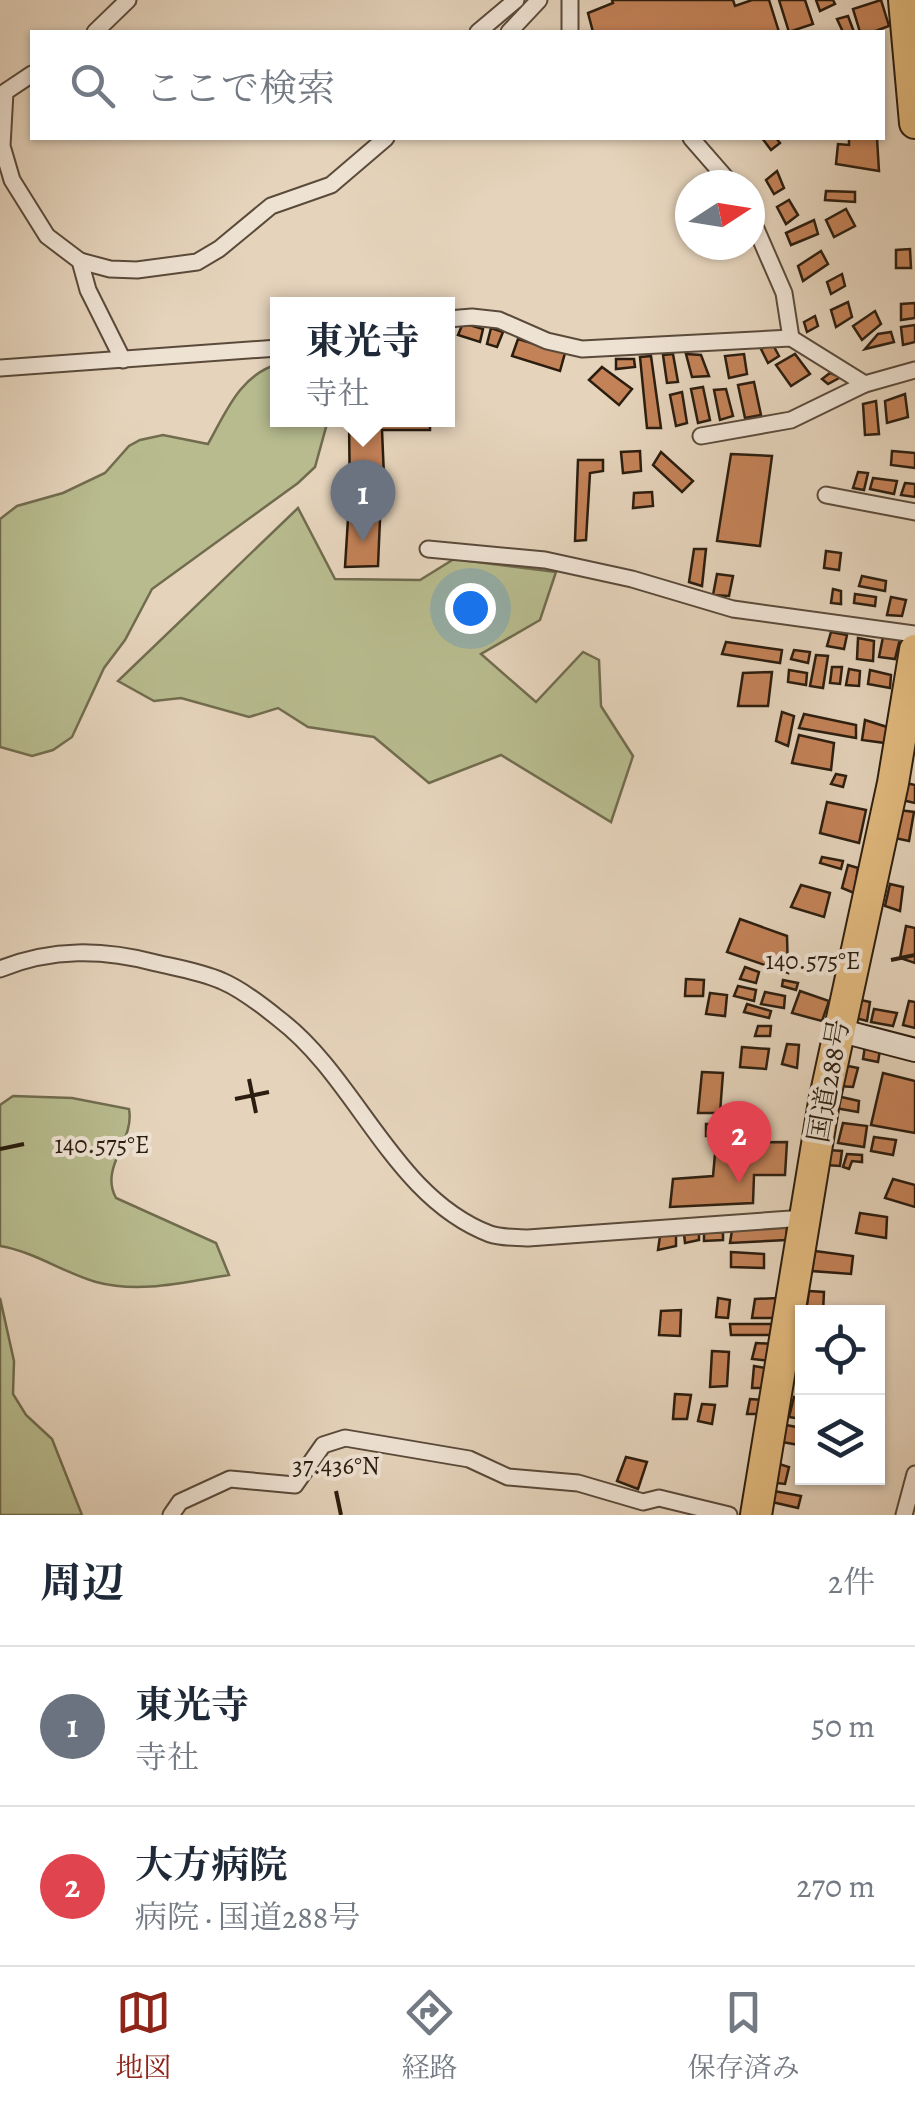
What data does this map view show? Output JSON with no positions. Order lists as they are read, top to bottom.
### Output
{
  "streets": {
    "highway": ["国道288号"]
  },
  "north": "right",
  "page": {
    "search": "ここで検索",
    "popup": ["東光寺", "寺社"],
    "pins": ["1", "2"],
    "heading": ["周辺", "2件"],
    "list": [
      {
        "mark": "1",
        "name": "東光寺",
        "note": "寺社",
        "value": "50 m"
      },
      {
        "mark": "2",
        "name": "大方病院",
        "note": "病院 · 国道288号",
        "value": "270 m"
      }
    ],
    "nav": ["地図", "経路", "保存済み"]
  },
  "coordinates": ["140.575°E", "37.436°N"]
}
